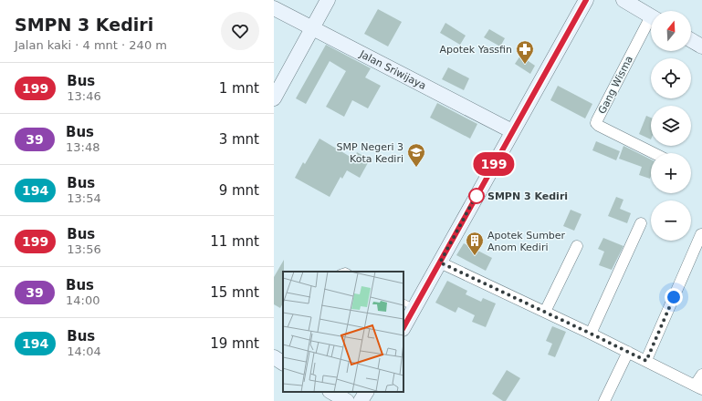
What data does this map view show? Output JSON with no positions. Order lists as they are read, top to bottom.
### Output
{
  "streets": {
    "street": ["Jalan Sriwijaya", "Gang Wisma"]
  },
  "places": {
    "pharmacy": ["Apotek Yassfin"],
    "school or university": ["SMP Negeri 3 Kota Kediri"],
    "other": ["SMPN 3 Kediri"],
    "building": ["Apotek Sumber Anom Kediri"]
  },
  "lines": ["bus line 199"],
  "north": "top",
  "page": {
    "heading": ["SMPN 3 Kediri", "Jalan kaki · 4 mnt · 240 m"],
    "on_map": "199",
    "map_buttons": ["+", "−"],
    "list": [
      {
        "mark": "199",
        "name": "Bus",
        "note": "13:46",
        "value": "1 mnt"
      },
      {
        "mark": "39",
        "name": "Bus",
        "note": "13:48",
        "value": "3 mnt"
      },
      {
        "mark": "194",
        "name": "Bus",
        "note": "13:54",
        "value": "9 mnt"
      },
      {
        "mark": "199",
        "name": "Bus",
        "note": "13:56",
        "value": "11 mnt"
      },
      {
        "mark": "39",
        "name": "Bus",
        "note": "14:00",
        "value": "15 mnt"
      },
      {
        "mark": "194",
        "name": "Bus",
        "note": "14:04",
        "value": "19 mnt"
      }
    ]
  }
}
